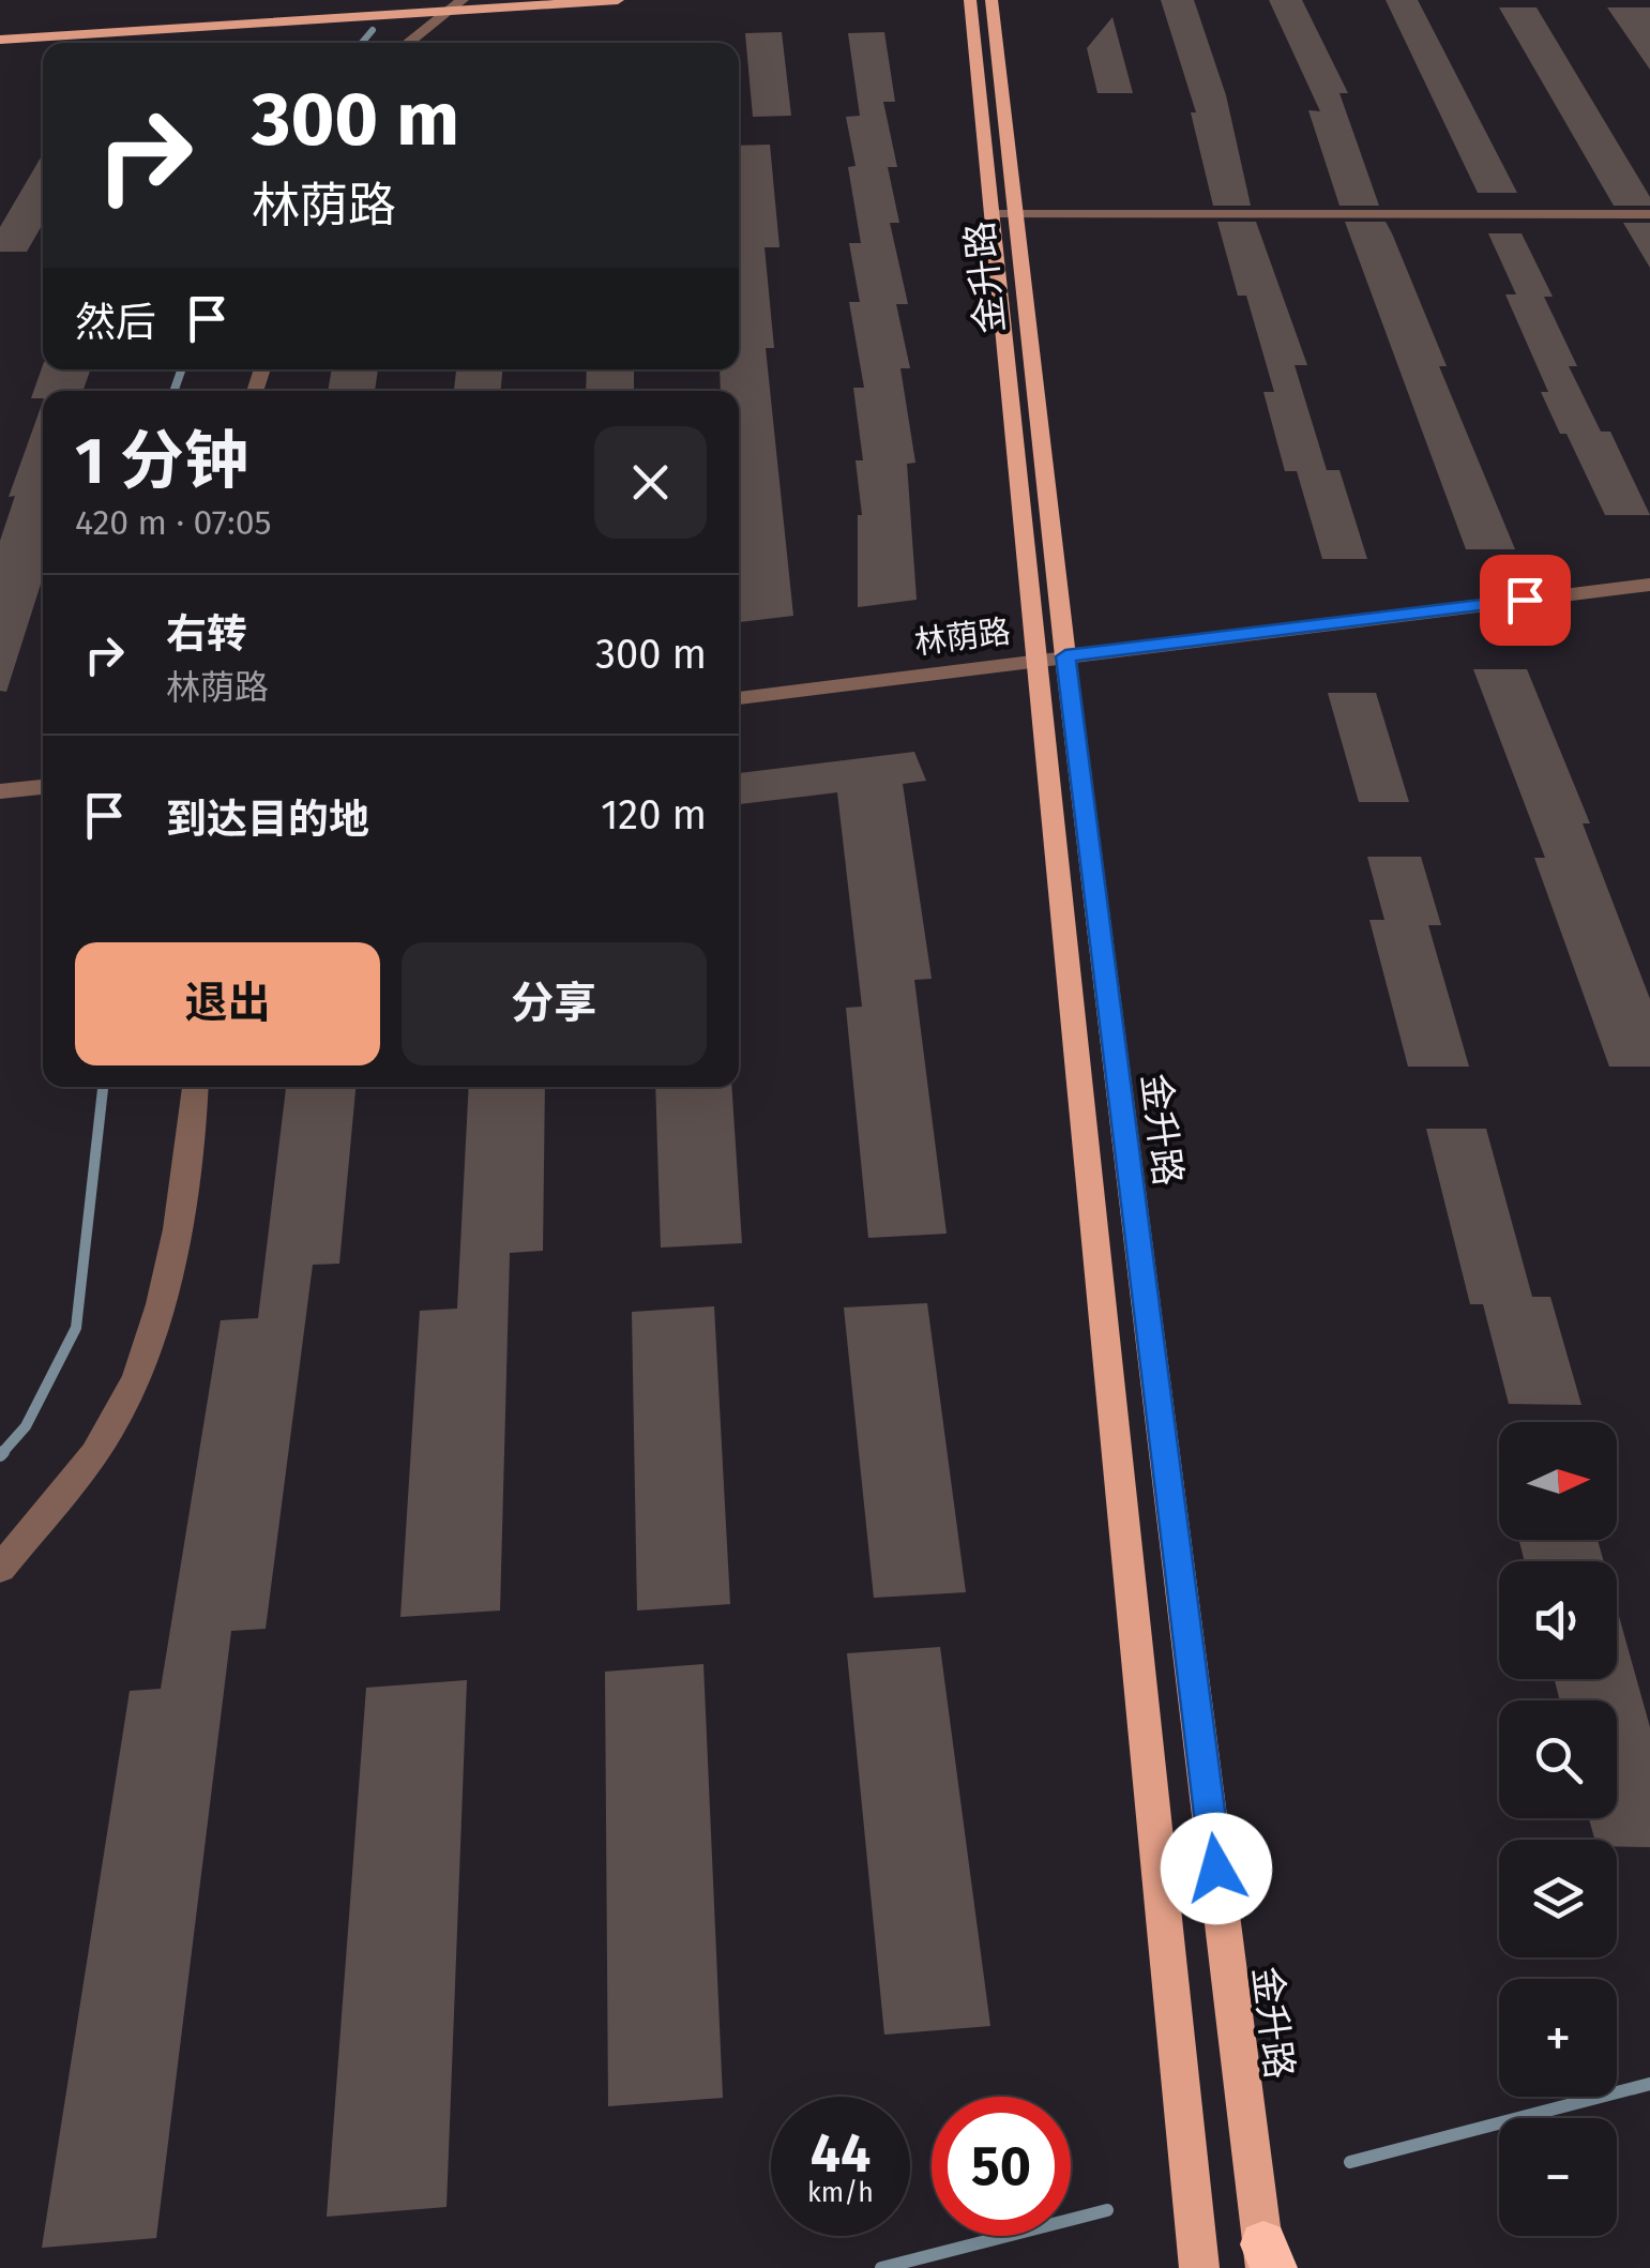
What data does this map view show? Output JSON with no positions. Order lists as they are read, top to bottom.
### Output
{
  "streets": {
    "main road": ["金升路"],
    "street": ["林荫路"]
  },
  "crossings": [
    ["金升路", "林荫路"]
  ],
  "north": "right",
  "page": {
    "turn": ["300 m", "林荫路"],
    "then": "然后",
    "heading": ["1 分钟", "420 m · 07:05"],
    "list": [
      {
        "name": "右转",
        "note": "林荫路",
        "value": "300 m"
      },
      {
        "name": "到达目的地",
        "value": "120 m"
      }
    ],
    "buttons": ["退出", "分享"],
    "map_buttons": ["+", "−"],
    "speed": "44 km/h",
    "limit": "50"
  }
}
